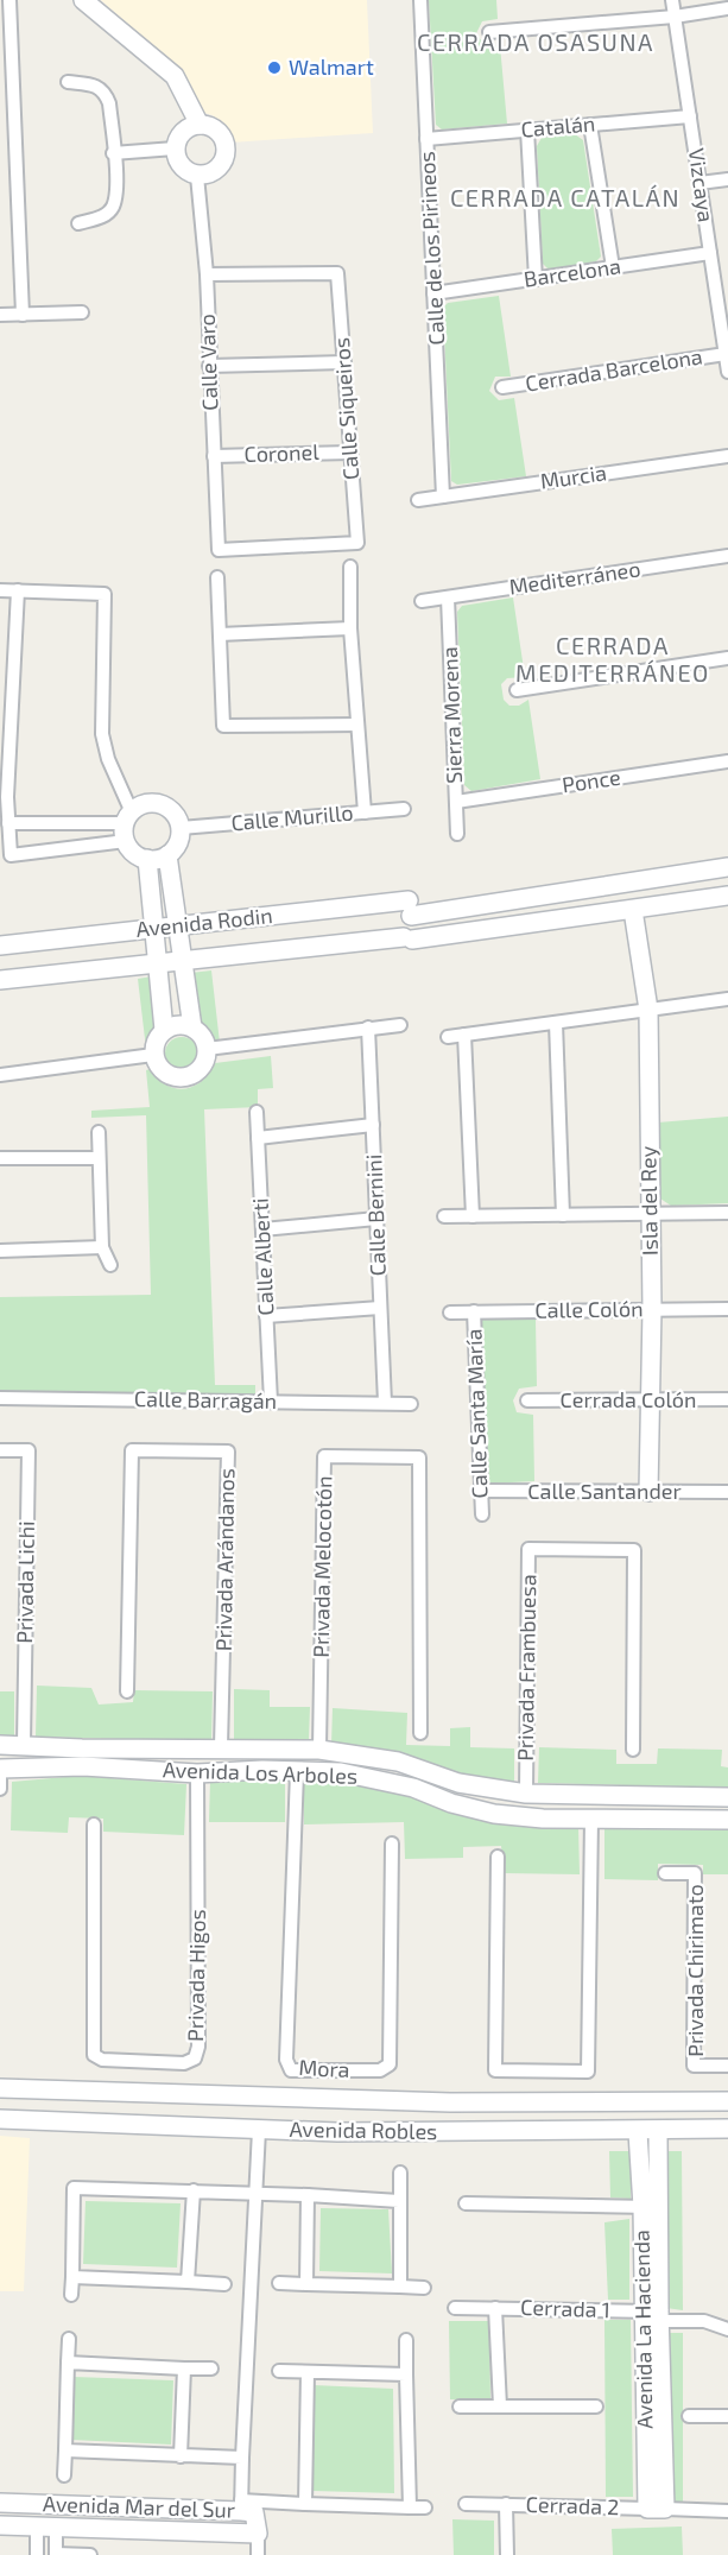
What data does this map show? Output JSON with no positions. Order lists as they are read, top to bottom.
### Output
{
  "streets": {
    "street": [
      "Catalán",
      "Vizcaya",
      "Calle de los Pirineos",
      "Barcelona",
      "Calle Varo",
      "Cerrada Barcelona",
      "Calle Siqueiros",
      "Coronel",
      "Murcia",
      "Mediterráneo",
      "Sierra Morena",
      "Ponce",
      "Calle Murillo",
      "Avenida Rodin",
      "Isla del Rey",
      "Calle Bernini",
      "Calle Alberti",
      "Calle Colón",
      "Calle Barragán",
      "Cerrada Colón",
      "Calle Santa María",
      "Calle Santander",
      "Privada Arándanos",
      "Privada Melocotón",
      "Privada Lichi",
      "Privada Frambuesa",
      "Avenida Los Arboles",
      "Privada Chirimato",
      "Privada Higos",
      "Mora",
      "Avenida Robles",
      "Cerrada 1",
      "Avenida La Hacienda",
      "Cerrada 2",
      "Avenida Mar del Sur"
    ]
  },
  "crossings": [
    ["Catalán", "Vizcaya"],
    ["Catalán", "Calle de los Pirineos"],
    ["Vizcaya", "Barcelona"],
    ["Vizcaya", "Cerrada Barcelona"],
    ["Calle de los Pirineos", "Barcelona"],
    ["Calle de los Pirineos", "Murcia"],
    ["Calle Varo", "Calle Siqueiros"],
    ["Calle Varo", "Coronel"],
    ["Calle Siqueiros", "Coronel"],
    ["Mediterráneo", "Sierra Morena"],
    ["Sierra Morena", "Ponce"],
    ["Avenida Rodin", "Isla del Rey"],
    ["Isla del Rey", "Calle Colón"],
    ["Isla del Rey", "Cerrada Colón"],
    ["Isla del Rey", "Calle Santander"],
    ["Calle Bernini", "Calle Barragán"],
    ["Calle Alberti", "Calle Barragán"],
    ["Calle Colón", "Calle Santa María"],
    ["Calle Santa María", "Calle Santander"],
    ["Privada Arándanos", "Avenida Los Arboles"],
    ["Privada Melocotón", "Avenida Los Arboles"],
    ["Privada Lichi", "Avenida Los Arboles"],
    ["Privada Frambuesa", "Avenida Los Arboles"],
    ["Avenida Los Arboles", "Privada Higos"],
    ["Avenida Los Arboles", "Mora"],
    ["Avenida Robles", "Avenida La Hacienda"],
    ["Cerrada 1", "Avenida La Hacienda"],
    ["Avenida La Hacienda", "Cerrada 2"]
  ],
  "districts": ["CERRADA OSASUNA", "CERRADA CATALÁN", "CERRADA MEDITERRÁNEO"],
  "places": ["Walmart"]
}
